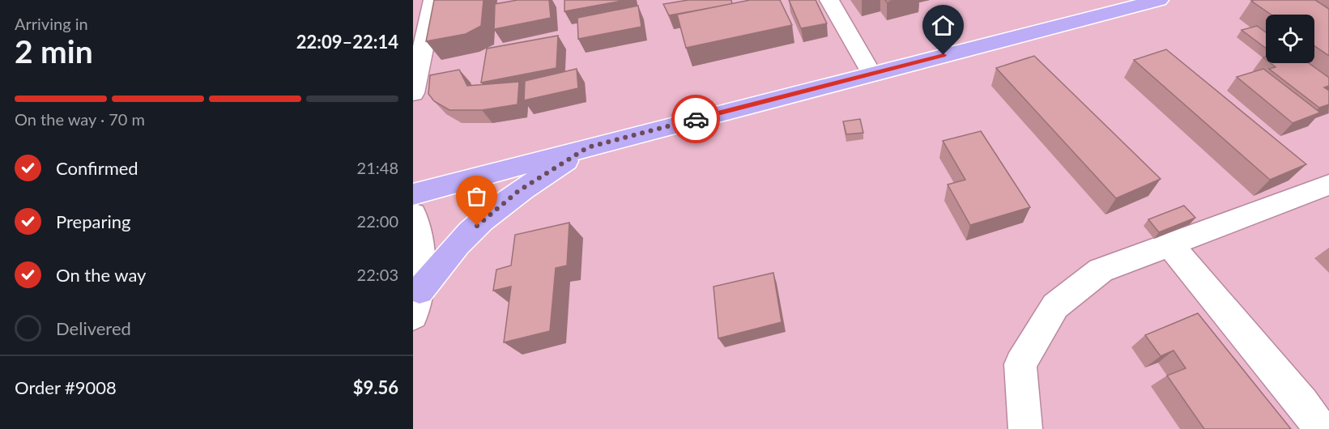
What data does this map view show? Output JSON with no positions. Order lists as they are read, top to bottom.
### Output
{
  "page": {
    "heading": ["2 min", "Arriving in", "22:09–22:14"],
    "panel": ["Order #9008", "$9.56"],
    "bar": "On the way · 70 m",
    "list": [
      ["Confirmed", "21:48"],
      ["Preparing", "22:00"],
      ["On the way", "22:03"],
      "Delivered"
    ]
  }
}
